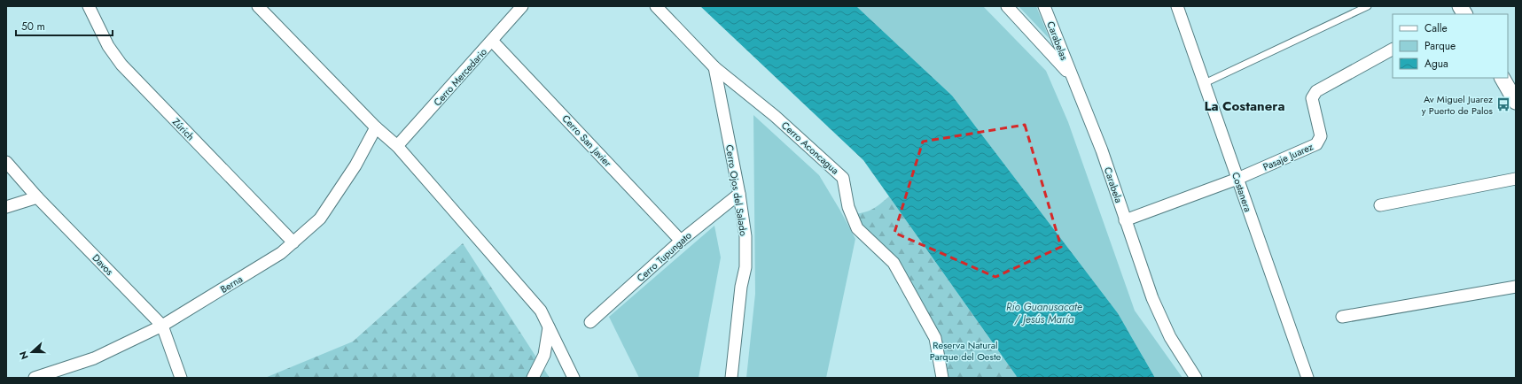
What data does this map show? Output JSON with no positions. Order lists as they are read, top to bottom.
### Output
{
  "streets": {
    "street": [
      "Carabelas",
      "Cerro Mercedario",
      "Zúrich",
      "Cerro San Javier",
      "Cerro Aconcagua",
      "Pasaje Juarez",
      "Carabela",
      "Cerro Ojos del Salado",
      "Costanera",
      "Cerro Tupungato",
      "Davos",
      "Berna"
    ]
  },
  "crossings": [
    ["Carabelas", "Carabela"],
    ["Cerro Mercedario", "Cerro San Javier"],
    ["Zúrich", "Berna"],
    ["Cerro San Javier", "Cerro Tupungato"],
    ["Cerro Aconcagua", "Cerro Ojos del Salado"],
    ["Pasaje Juarez", "Carabela"],
    ["Pasaje Juarez", "Costanera"],
    ["Cerro Ojos del Salado", "Cerro Tupungato"],
    ["Davos", "Berna"]
  ],
  "districts": ["La Costanera"],
  "water": ["Río Guanusacate / Jesús María"],
  "parks": ["Reserva Natural Parque del Oeste"],
  "places": {
    "bus stop": ["Av Miguel Juarez y Puerto de Palos"]
  },
  "legend": ["Calle", "Parque", "Agua"],
  "scale_bar": "50 m",
  "north": "left"
}
